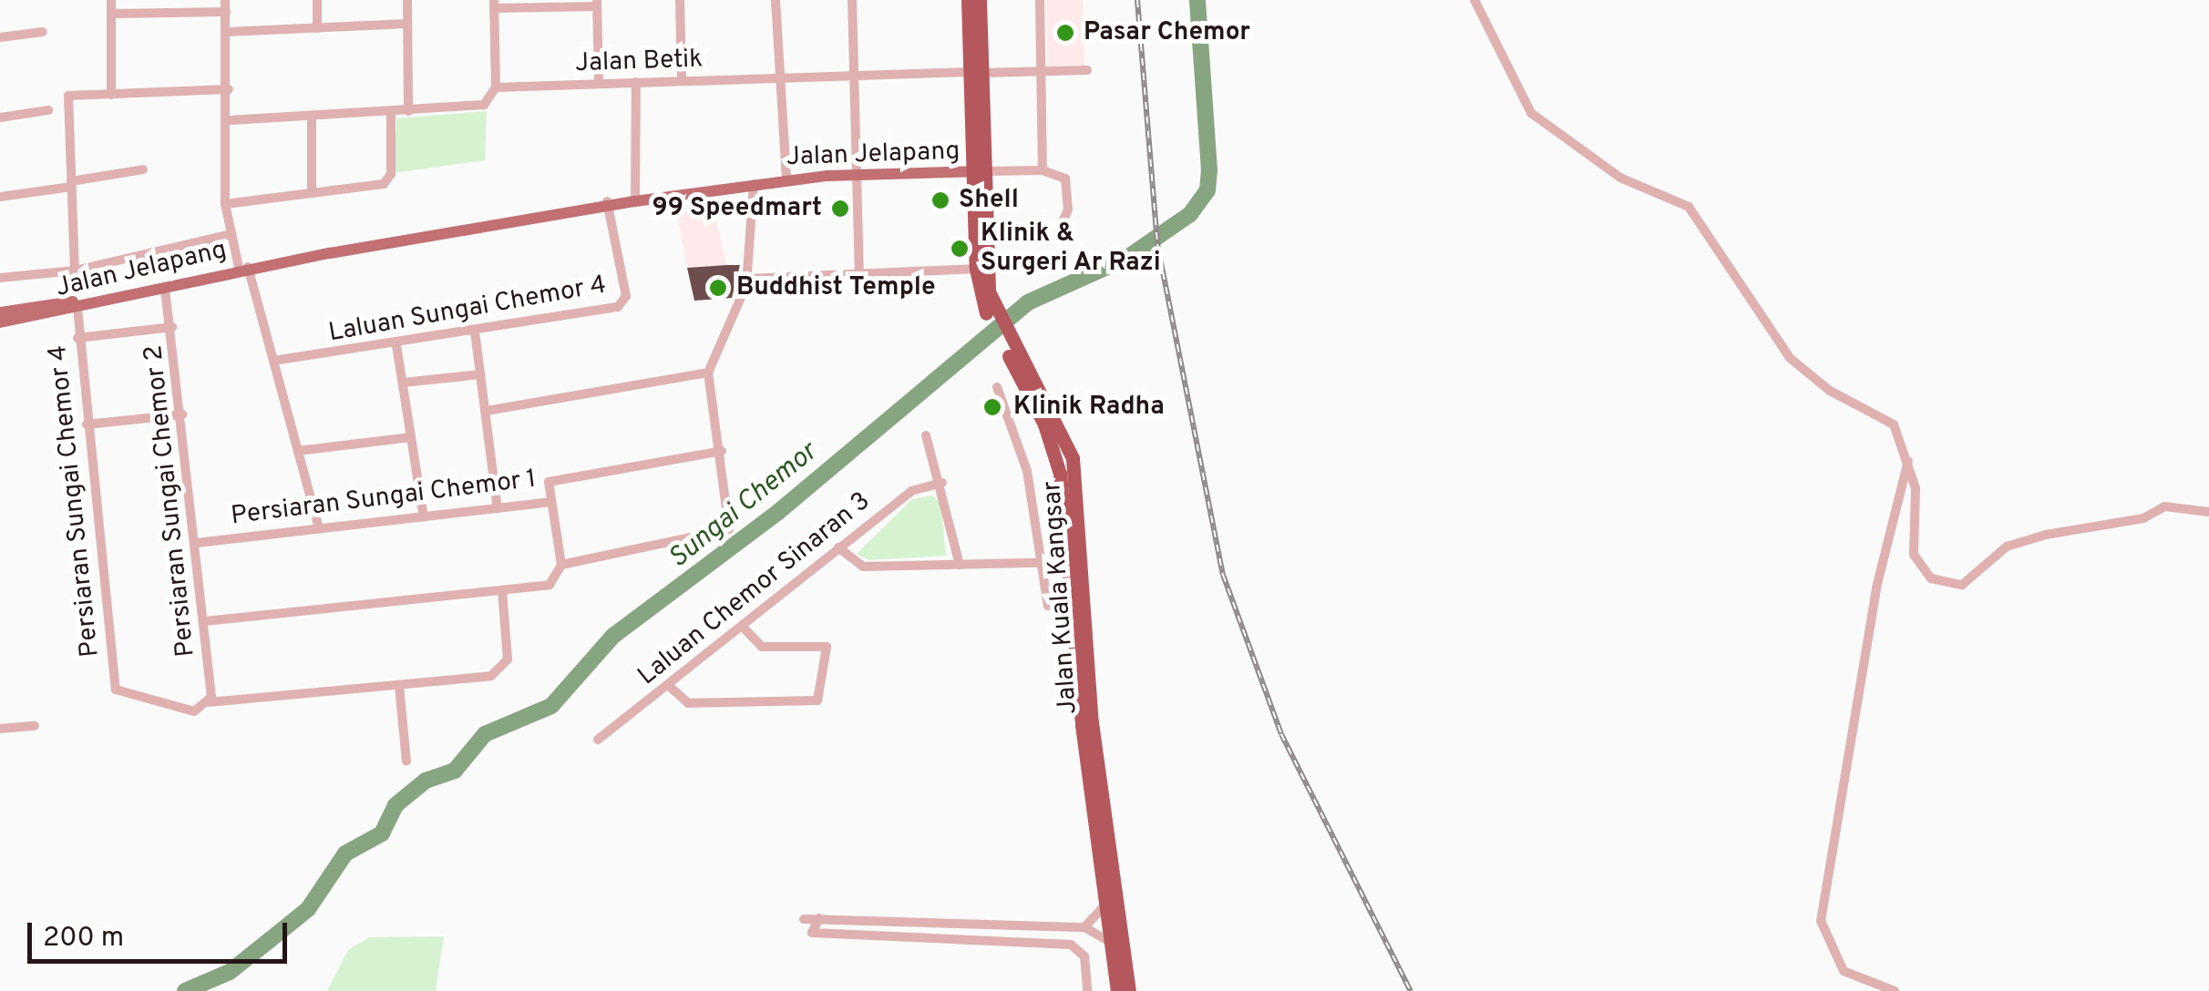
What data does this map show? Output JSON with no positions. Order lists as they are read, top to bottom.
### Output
{
  "streets": {
    "highway": ["Jalan Kuala Kangsar"],
    "main road": ["Jalan Jelapang"],
    "street": [
      "Jalan Betik",
      "Laluan Sungai Chemor 4",
      "Persiaran Sungai Chemor 1",
      "Persiaran Sungai Chemor 4",
      "Persiaran Sungai Chemor 2",
      "Laluan Chemor Sinaran 3"
    ]
  },
  "crossings": [
    ["Jalan Betik", "Jalan Kuala Kangsar"],
    ["Jalan Jelapang", "Laluan Sungai Chemor 4"],
    ["Jalan Jelapang", "Persiaran Sungai Chemor 4"],
    ["Jalan Jelapang", "Persiaran Sungai Chemor 2"],
    ["Jalan Jelapang", "Jalan Kuala Kangsar"],
    ["Persiaran Sungai Chemor 1", "Persiaran Sungai Chemor 2"],
    ["Persiaran Sungai Chemor 4", "Persiaran Sungai Chemor 2"]
  ],
  "water": ["Sungai Chemor"],
  "places": [
    "Pasar Chemor",
    "Shell",
    "99 Speedmart",
    "Klinik & Surgeri Ar Razi",
    "Buddhist Temple",
    "Klinik Radha"
  ],
  "scale_bar": "200 m"
}
